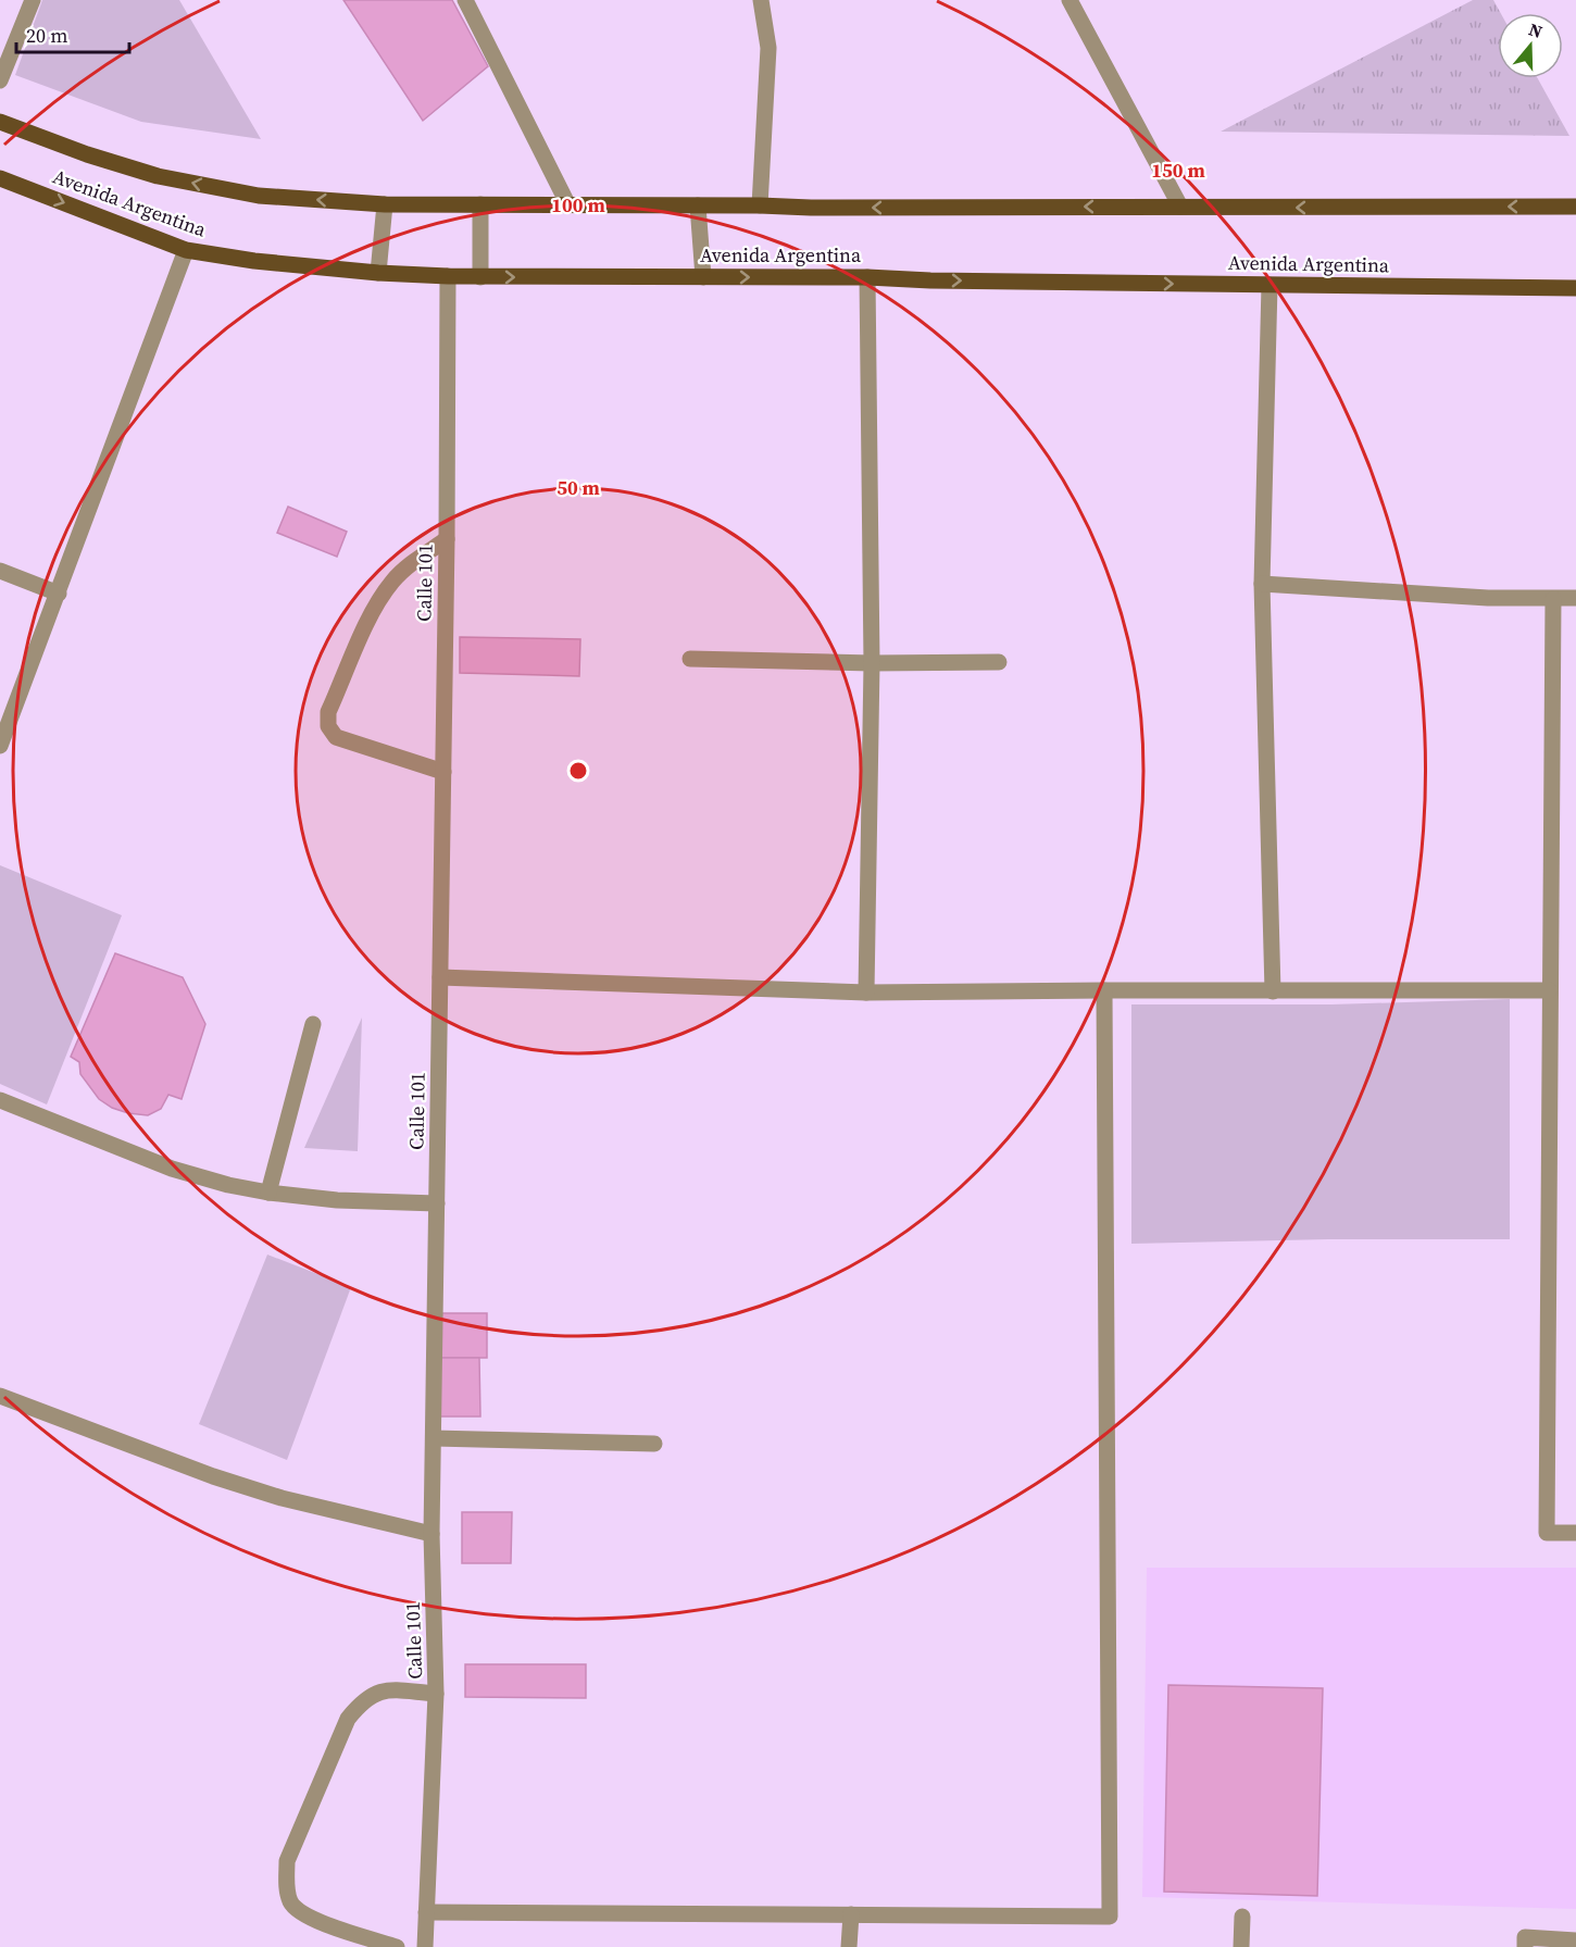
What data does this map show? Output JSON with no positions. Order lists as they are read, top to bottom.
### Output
{
  "streets": {
    "main road": ["Avenida Argentina"],
    "street": ["Calle 101"]
  },
  "crossings": [
    ["Avenida Argentina", "Calle 101"]
  ],
  "scale_bar": "20 m",
  "north": "top",
  "rings": ["150 m", "100 m", "50 m"]
}
